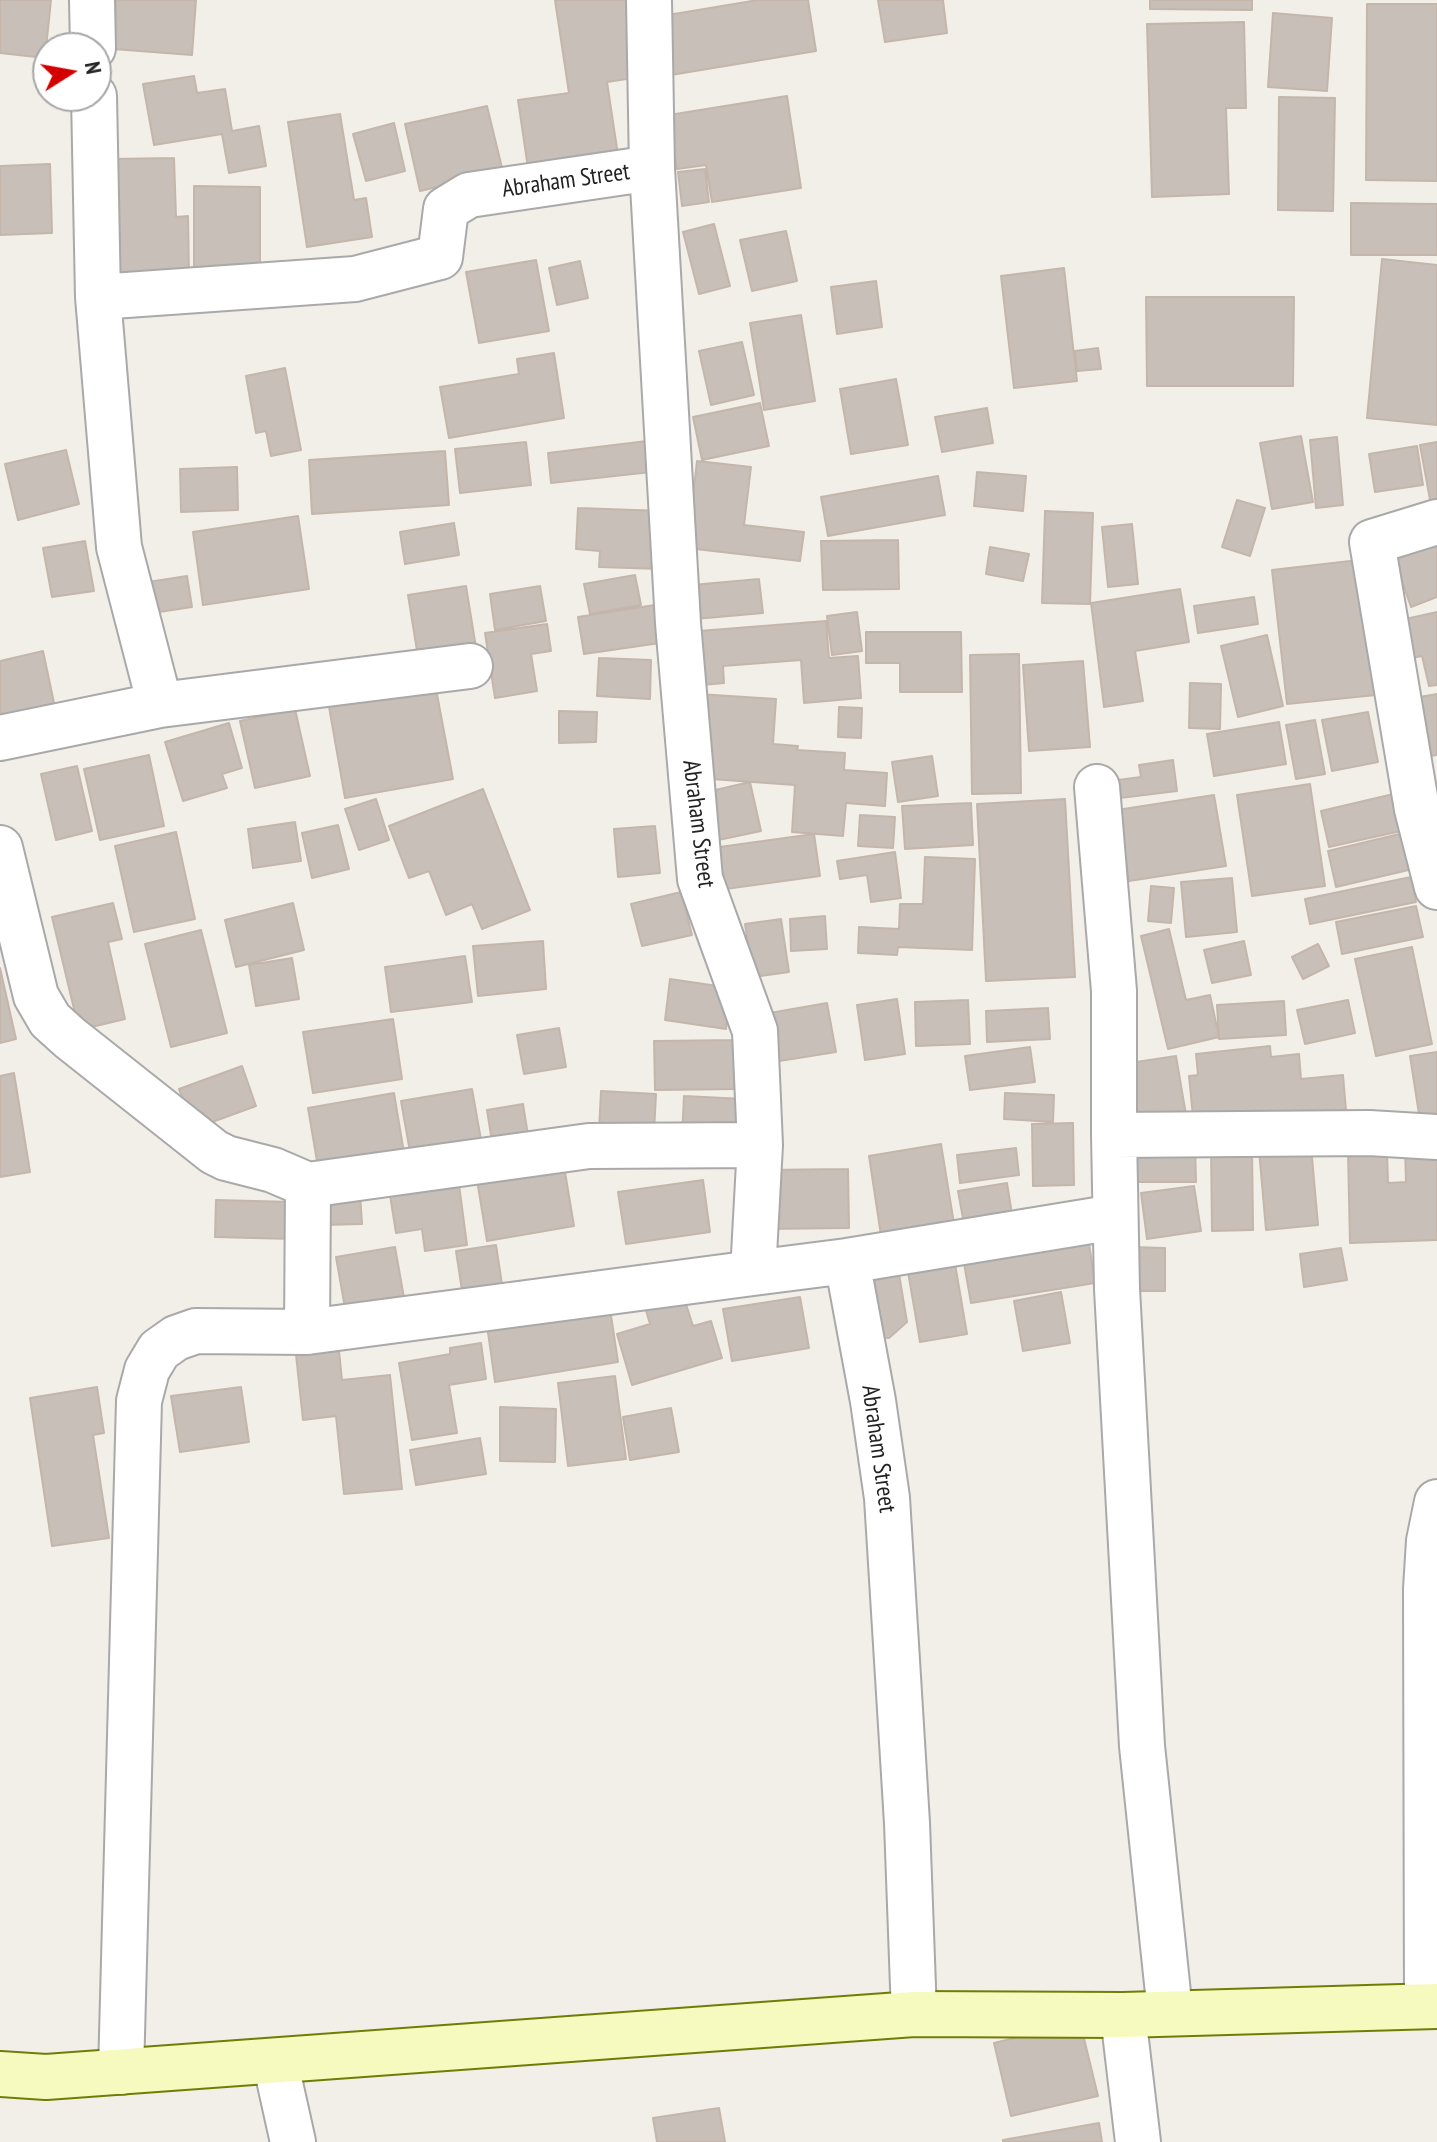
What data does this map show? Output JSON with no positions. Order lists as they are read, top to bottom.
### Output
{
  "streets": {
    "street": ["Abraham Street"]
  },
  "north": "right"
}
